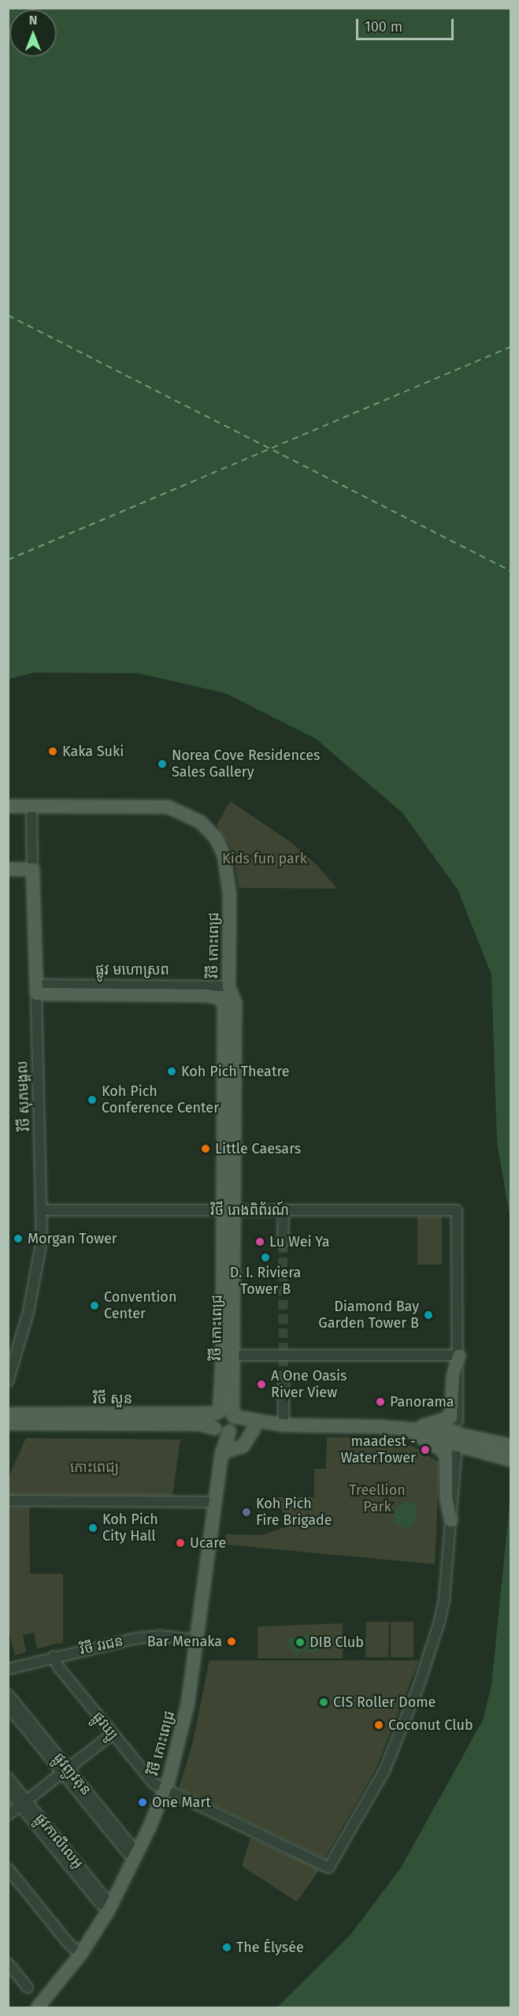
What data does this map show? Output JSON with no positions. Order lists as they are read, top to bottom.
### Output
{
  "streets": {
    "main road": [
      "វិថី កោះពេជ្រ",
      "ផ្លូវ មហោស្រព",
      "វិថី សុភមង្គល",
      "វិថី សួន"
    ],
    "street": [
      "វិថី រោងពិព័រណ៍",
      "វិថី វរជន",
      "ផ្លូវឃ្យូ",
      "ផ្លូវញូវតុន",
      "ផ្លូវកាលីលេអូ"
    ]
  },
  "crossings": [
    ["វិថី កោះពេជ្រ", "ផ្លូវ មហោស្រព"],
    ["វិថី កោះពេជ្រ", "វិថី សុភមង្គល"],
    ["វិថី កោះពេជ្រ", "វិថី រោងពិព័រណ៍"],
    ["វិថី កោះពេជ្រ", "វិថី សួន"],
    ["វិថី កោះពេជ្រ", "វិថី វរជន"],
    ["វិថី កោះពេជ្រ", "ផ្លូវឃ្យូ"],
    ["វិថី កោះពេជ្រ", "ផ្លូវញូវតុន"],
    ["វិថី កោះពេជ្រ", "ផ្លូវកាលីលេអូ"],
    ["ផ្លូវ មហោស្រព", "វិថី សុភមង្គល"],
    ["វិថី សុភមង្គល", "វិថី រោងពិព័រណ៍"],
    ["វិថី វរជន", "ផ្លូវឃ្យូ"]
  ],
  "parks": ["Kids fun park", "កោះពេជ្យ", "Treellion Park"],
  "places": [
    "Kaka Suki",
    "Norea Cove Residences Sales Gallery",
    "Koh Pich Theatre",
    "Koh Pich Conference Center",
    "Little Caesars",
    "Morgan Tower",
    "Lu Wei Ya",
    "D. I. Riviera Tower B",
    "Convention Center",
    "Diamond Bay Garden Tower B",
    "A One Oasis River View",
    "Panorama",
    "maadest - WaterTower",
    "Koh Pich Fire Brigade",
    "Koh Pich City Hall",
    "Ucare",
    "Bar Menaka",
    "DIB Club",
    "CIS Roller Dome",
    "Coconut Club",
    "One Mart",
    "The Élysée"
  ],
  "scale_bar": "100 m",
  "north": "top"
}
